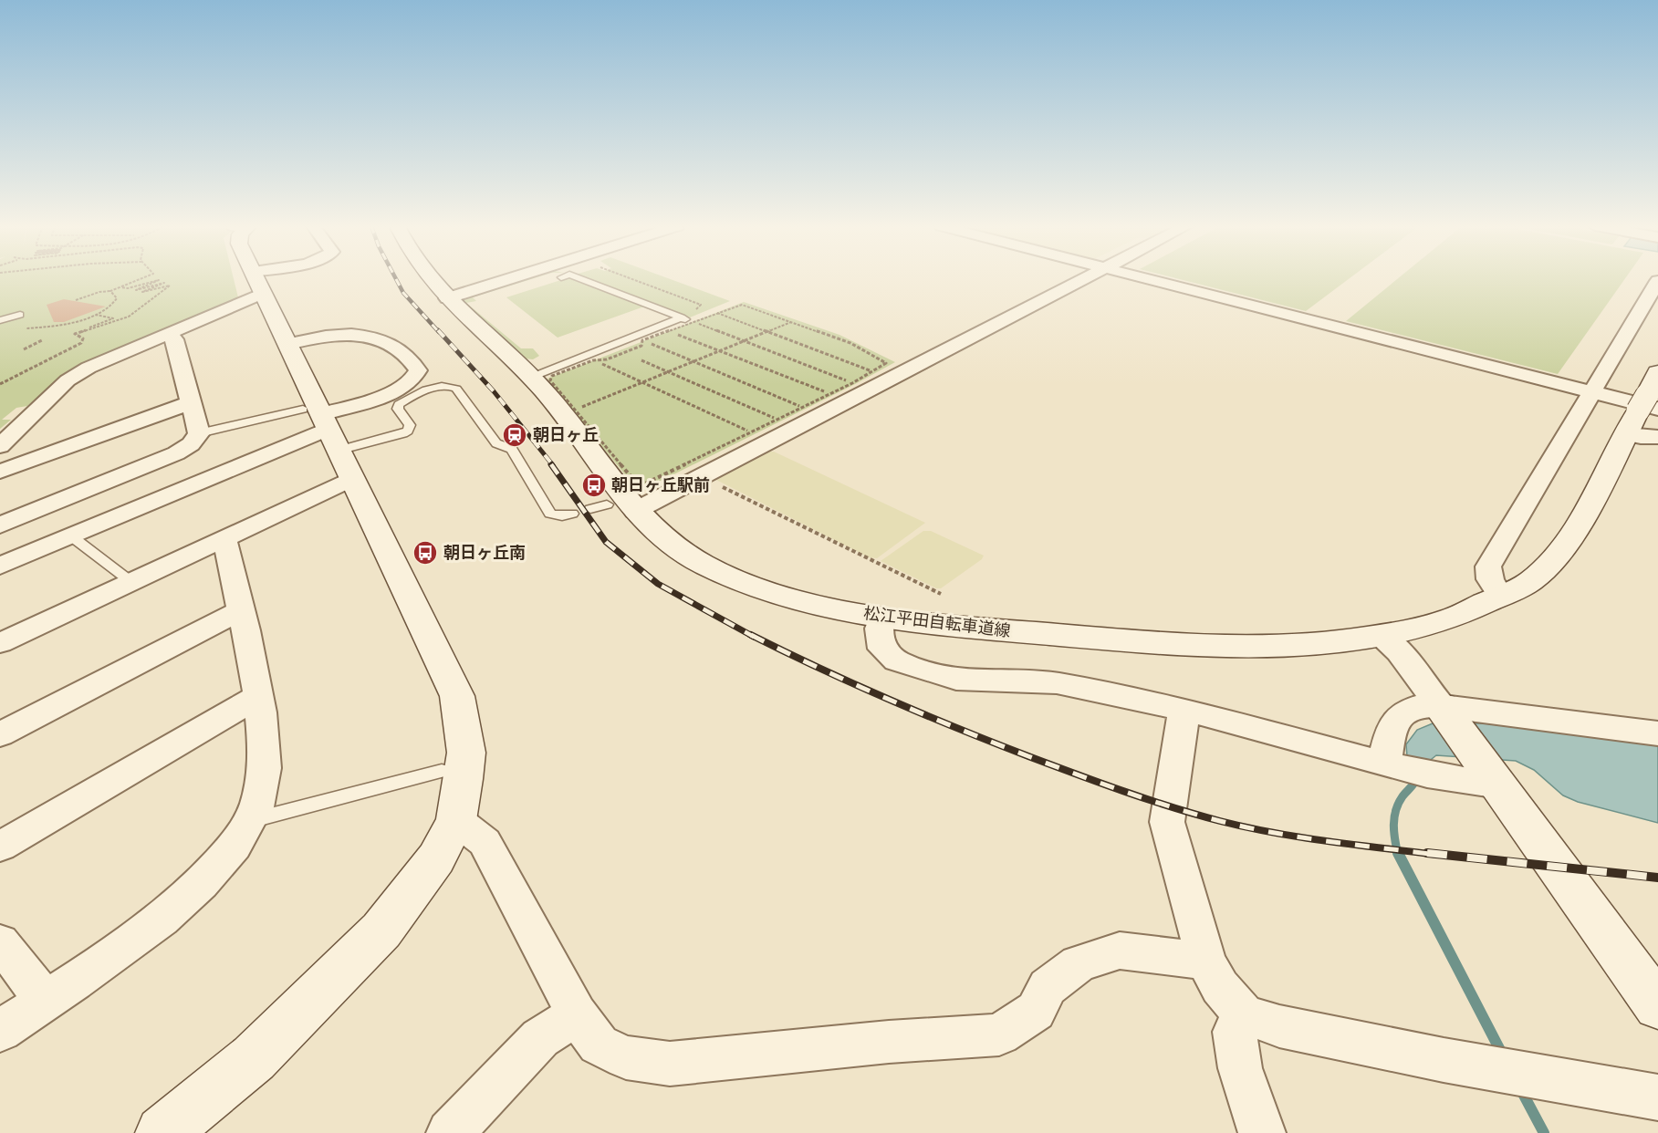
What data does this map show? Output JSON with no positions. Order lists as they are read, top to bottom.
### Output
{
  "streets": {
    "street": ["松江平田自転車道線"]
  },
  "places": {
    "station": ["朝日ヶ丘"],
    "bus stop": ["朝日ヶ丘駅前", "朝日ヶ丘南"]
  }
}
